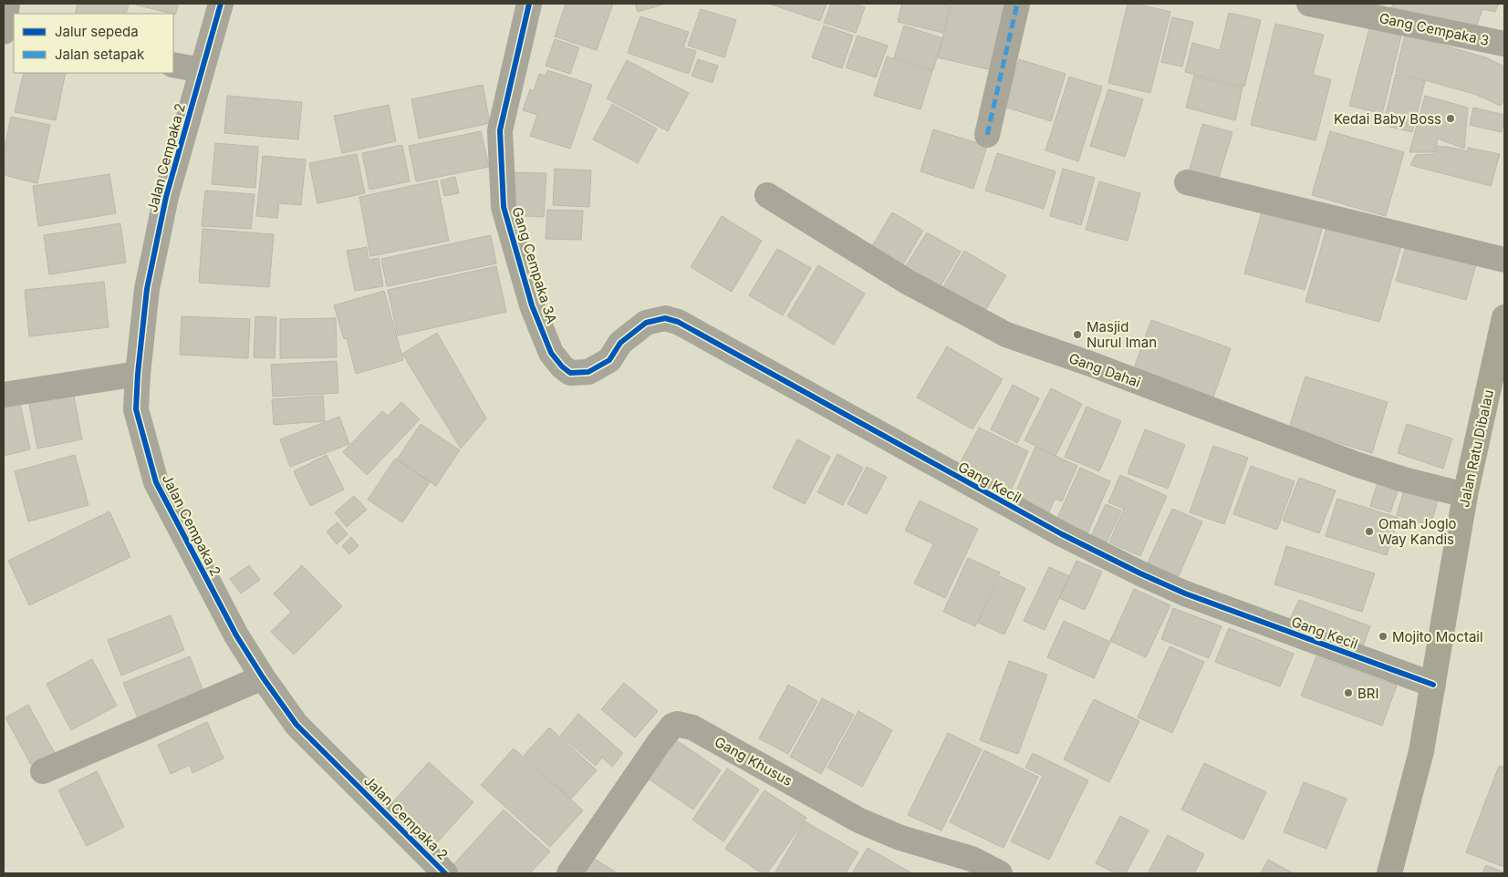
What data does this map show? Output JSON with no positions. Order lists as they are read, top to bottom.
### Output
{
  "streets": {
    "main road": ["Jalan Ratu Dibalau"],
    "street": [
      "Gang Cempaka 3",
      "Jalan Cempaka 2",
      "Gang Cempaka 3A",
      "Gang Dahai",
      "Gang Kecil",
      "Gang Khusus"
    ]
  },
  "crossings": [
    ["Gang Cempaka 3A", "Gang Kecil"],
    ["Gang Dahai", "Jalan Ratu Dibalau"],
    ["Jalan Ratu Dibalau", "Gang Kecil"]
  ],
  "places": [
    "Kedai Baby Boss",
    "Masjid Nurul Iman",
    "Omah Joglo Way Kandis",
    "Mojito Moctail",
    "BRI"
  ],
  "legend": ["Jalur sepeda", "Jalan setapak"]
}
